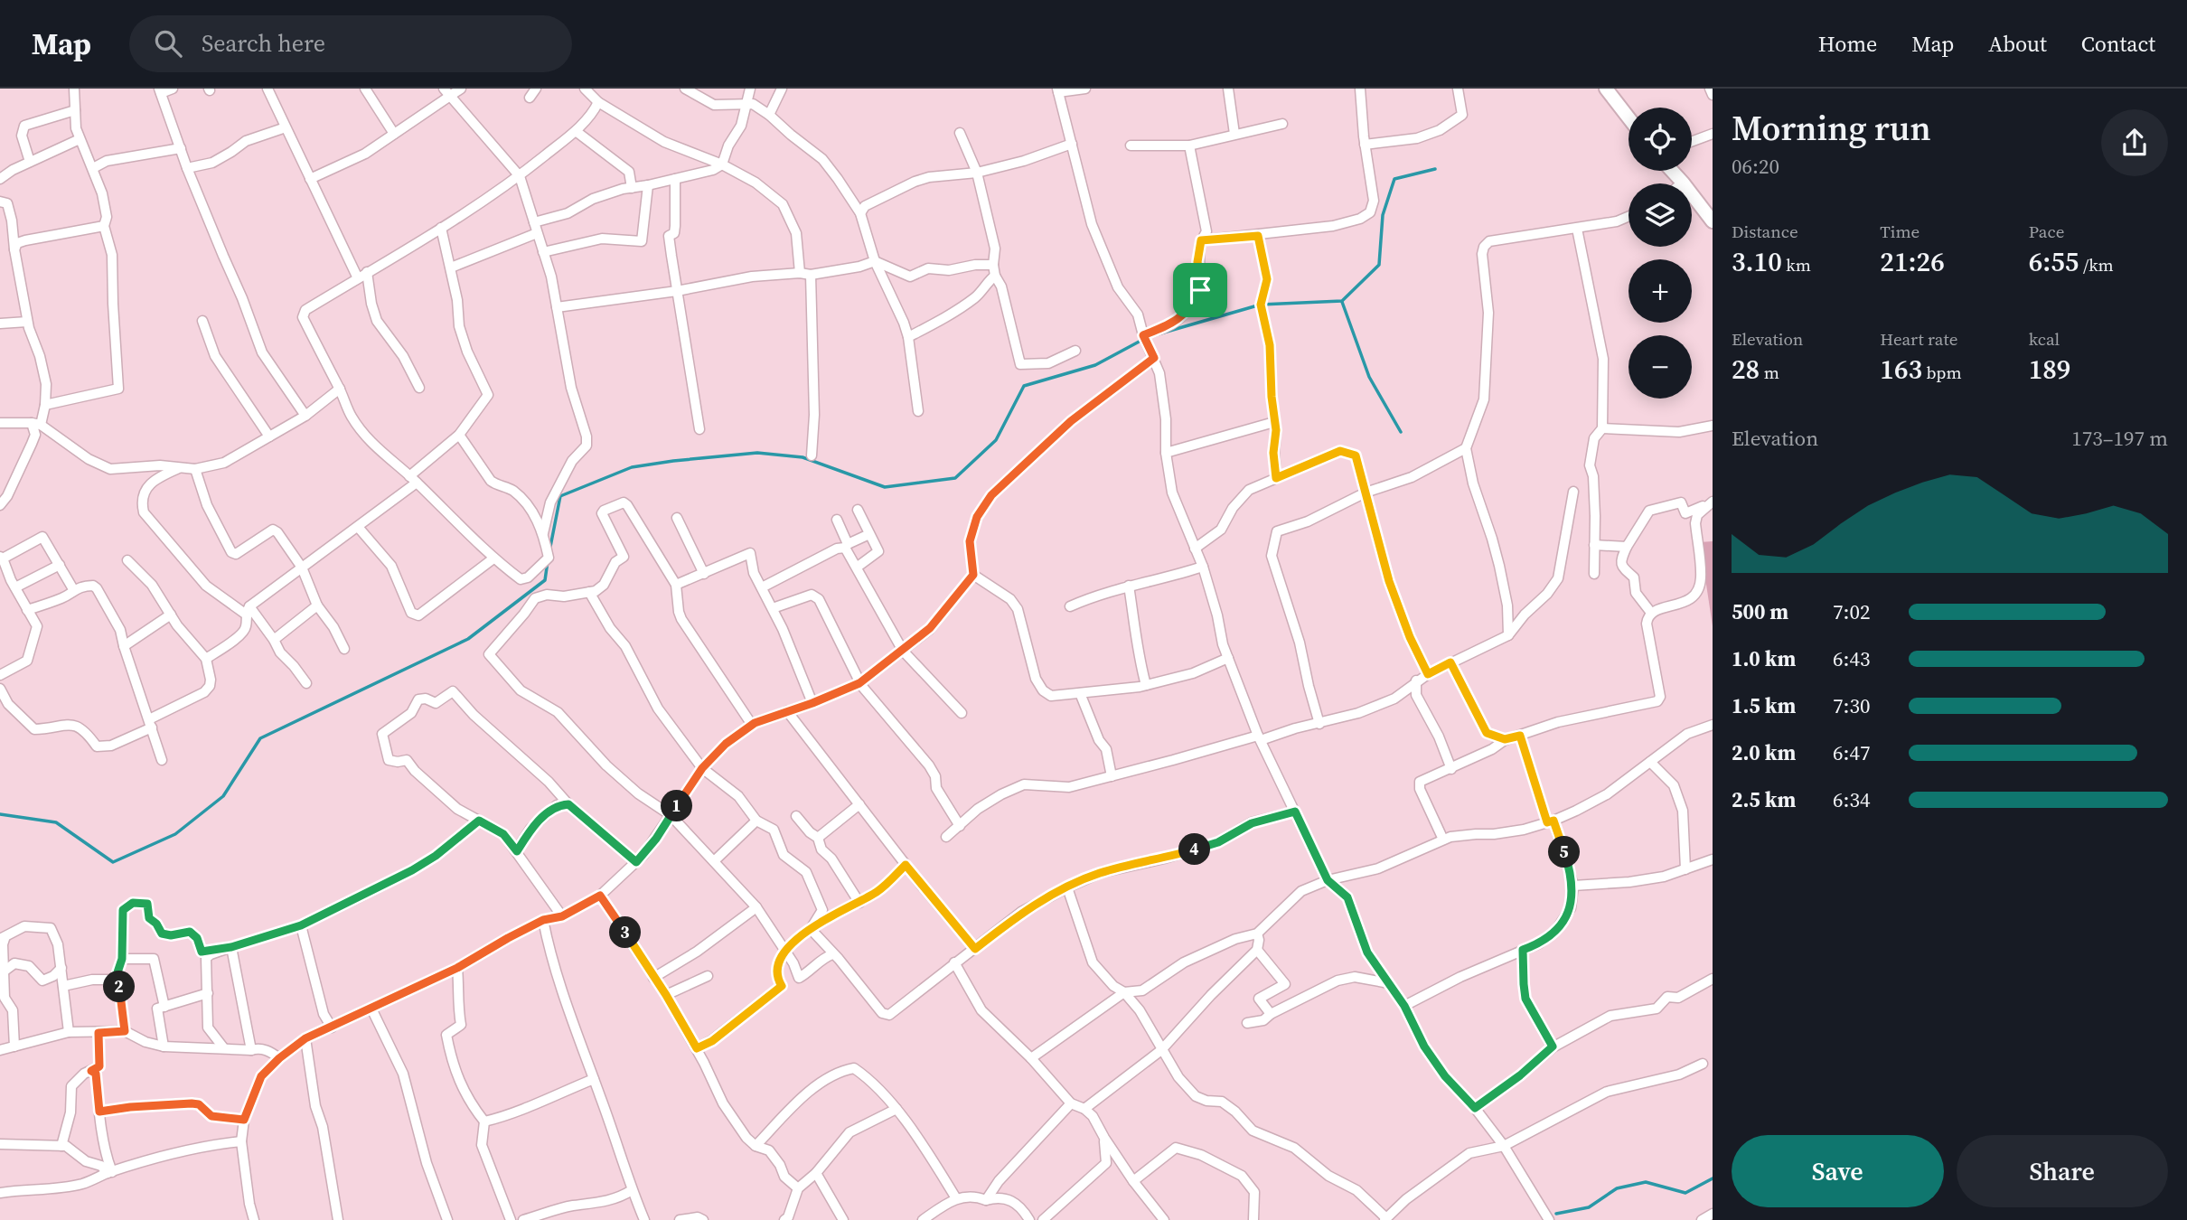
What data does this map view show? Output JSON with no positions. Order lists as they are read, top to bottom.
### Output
{
  "page": {
    "header": "Map",
    "search": "Search here",
    "nav": [
      "Home",
      "Map",
      "About",
      "Contact"
    ],
    "heading": ["Morning run", "06:20"],
    "map_buttons": ["+", "−"],
    "stats": [
      ["Distance", "3.10 km"],
      ["Time", "21:26"],
      ["Pace", "6:55 /km"],
      ["Elevation", "28 m"],
      ["Heart rate", "163 bpm"],
      ["kcal", "189"]
    ],
    "chart": ["Elevation", "173–197 m"],
    "list": [
      {
        "name": "500 m",
        "note": "7:02"
      },
      {
        "name": "1.0 km",
        "note": "6:43"
      },
      {
        "name": "1.5 km",
        "note": "7:30"
      },
      {
        "name": "2.0 km",
        "note": "6:47"
      },
      {
        "name": "2.5 km",
        "note": "6:34"
      }
    ],
    "pins": [
      "1",
      "4",
      "5",
      "3",
      "2"
    ],
    "buttons": ["Save", "Share"]
  }
}
